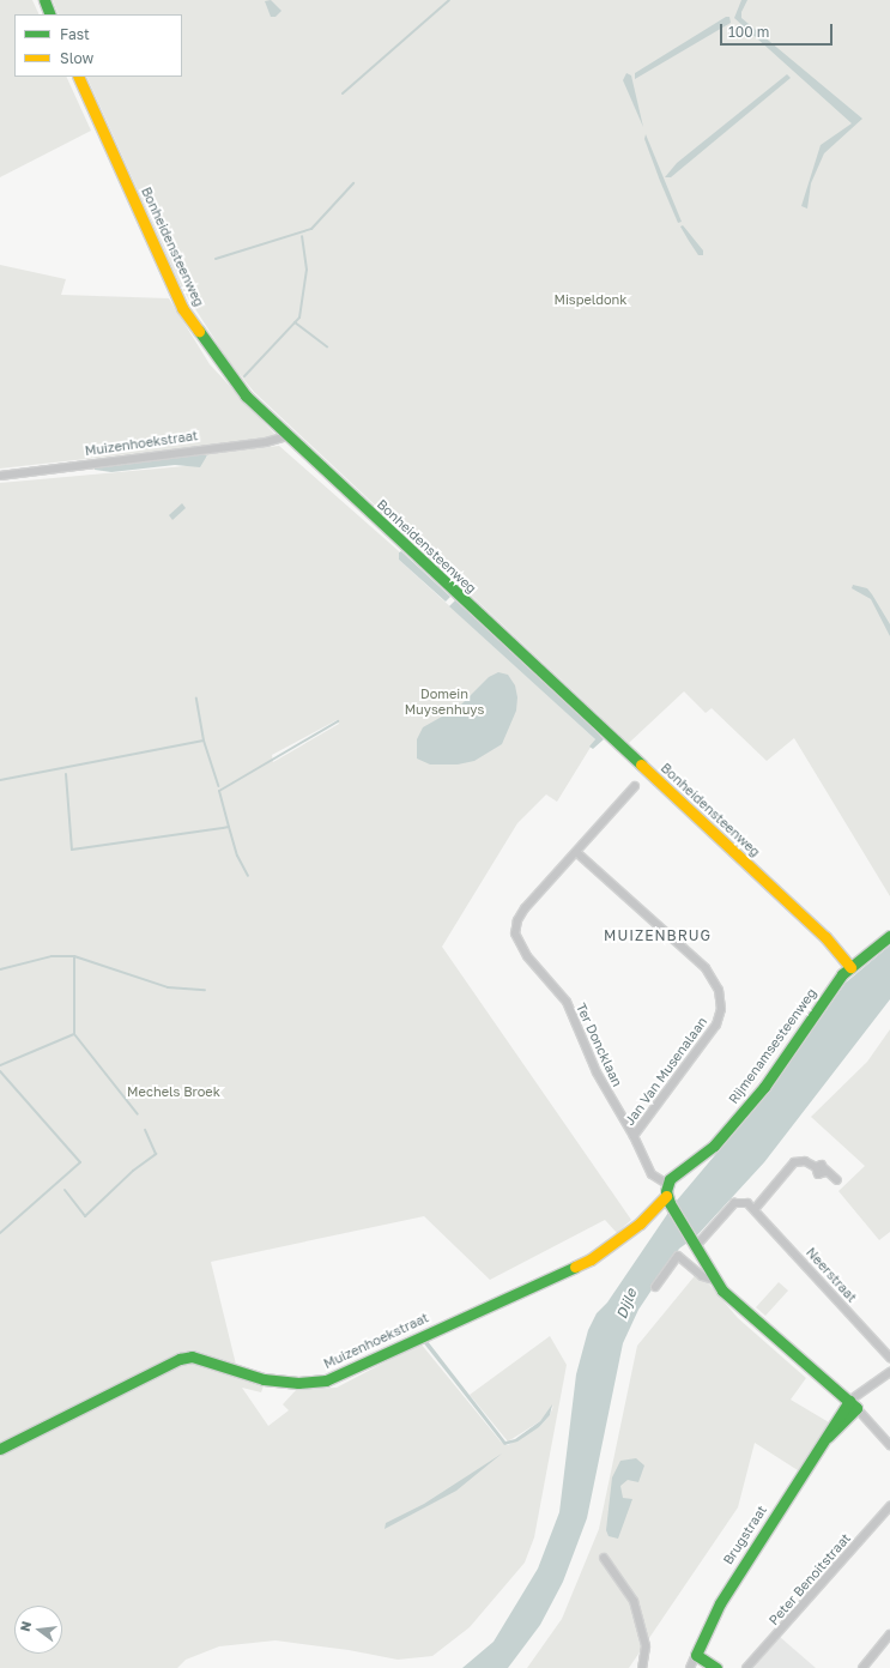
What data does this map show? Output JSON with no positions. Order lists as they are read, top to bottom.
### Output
{
  "streets": {
    "street": [
      "Bonheidensteenweg",
      "Muizenhoekstraat",
      "Ter Doncklaan",
      "Rijmenamsesteenweg",
      "Jan Van Musenalaan",
      "Neerstraat",
      "Brugstraat",
      "Peter Benoitstraat"
    ]
  },
  "crossings": [
    ["Bonheidensteenweg", "Muizenhoekstraat"],
    ["Bonheidensteenweg", "Rijmenamsesteenweg"],
    ["Ter Doncklaan", "Rijmenamsesteenweg"],
    ["Ter Doncklaan", "Jan Van Musenalaan"]
  ],
  "districts": ["MUIZENBRUG"],
  "water": ["Dijle"],
  "parks": ["Mispeldonk", "Domein Muysenhuys", "Mechels Broek"],
  "legend": ["Fast", "Slow"],
  "scale_bar": "100 m",
  "north": "left"
}
